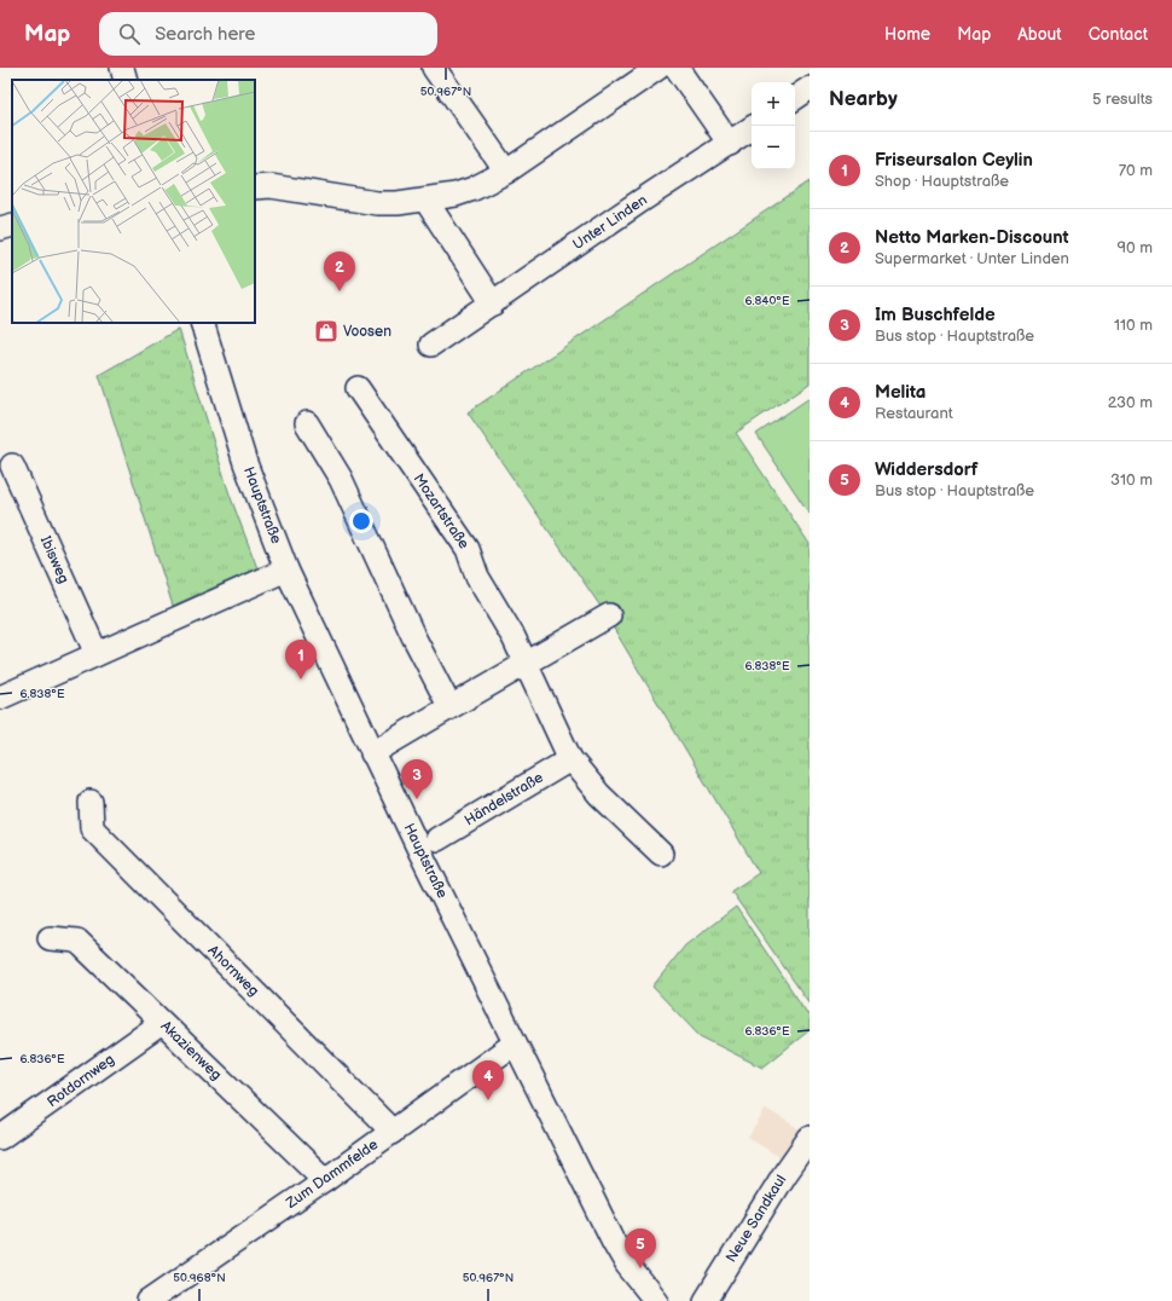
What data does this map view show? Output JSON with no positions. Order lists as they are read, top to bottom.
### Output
{
  "streets": {
    "street": [
      "Unter Linden",
      "Hauptstraße",
      "Mozartstraße",
      "Ibisweg",
      "Händelstraße",
      "Ahornweg",
      "Akazienweg",
      "Rotdornweg",
      "Zum Dammfelde",
      "Neue Sandkaul"
    ]
  },
  "crossings": [
    ["Hauptstraße", "Zum Dammfelde"],
    ["Ahornweg", "Zum Dammfelde"],
    ["Akazienweg", "Rotdornweg"],
    ["Akazienweg", "Zum Dammfelde"]
  ],
  "places": {
    "shop": ["Voosen"]
  },
  "page": {
    "header": "Map",
    "search": "Search here",
    "nav": [
      "Home",
      "Map",
      "About",
      "Contact"
    ],
    "heading": ["Nearby", "5 results"],
    "map_buttons": ["+", "−"],
    "list": [
      {
        "mark": "1",
        "name": "Friseursalon Ceylin",
        "note": "Shop · Hauptstraße",
        "value": "70 m"
      },
      {
        "mark": "2",
        "name": "Netto Marken-Discount",
        "note": "Supermarket · Unter Linden",
        "value": "90 m"
      },
      {
        "mark": "3",
        "name": "Im Buschfelde",
        "note": "Bus stop · Hauptstraße",
        "value": "110 m"
      },
      {
        "mark": "4",
        "name": "Melita",
        "note": "Restaurant",
        "value": "230 m"
      },
      {
        "mark": "5",
        "name": "Widdersdorf",
        "note": "Bus stop · Hauptstraße",
        "value": "310 m"
      }
    ],
    "pins": [
      "2",
      "1",
      "3",
      "4",
      "5"
    ]
  },
  "coordinates": [
    "50.967°N",
    "6.840°E",
    "6.838°E",
    "6.836°E",
    "50.968°N"
  ]
}
